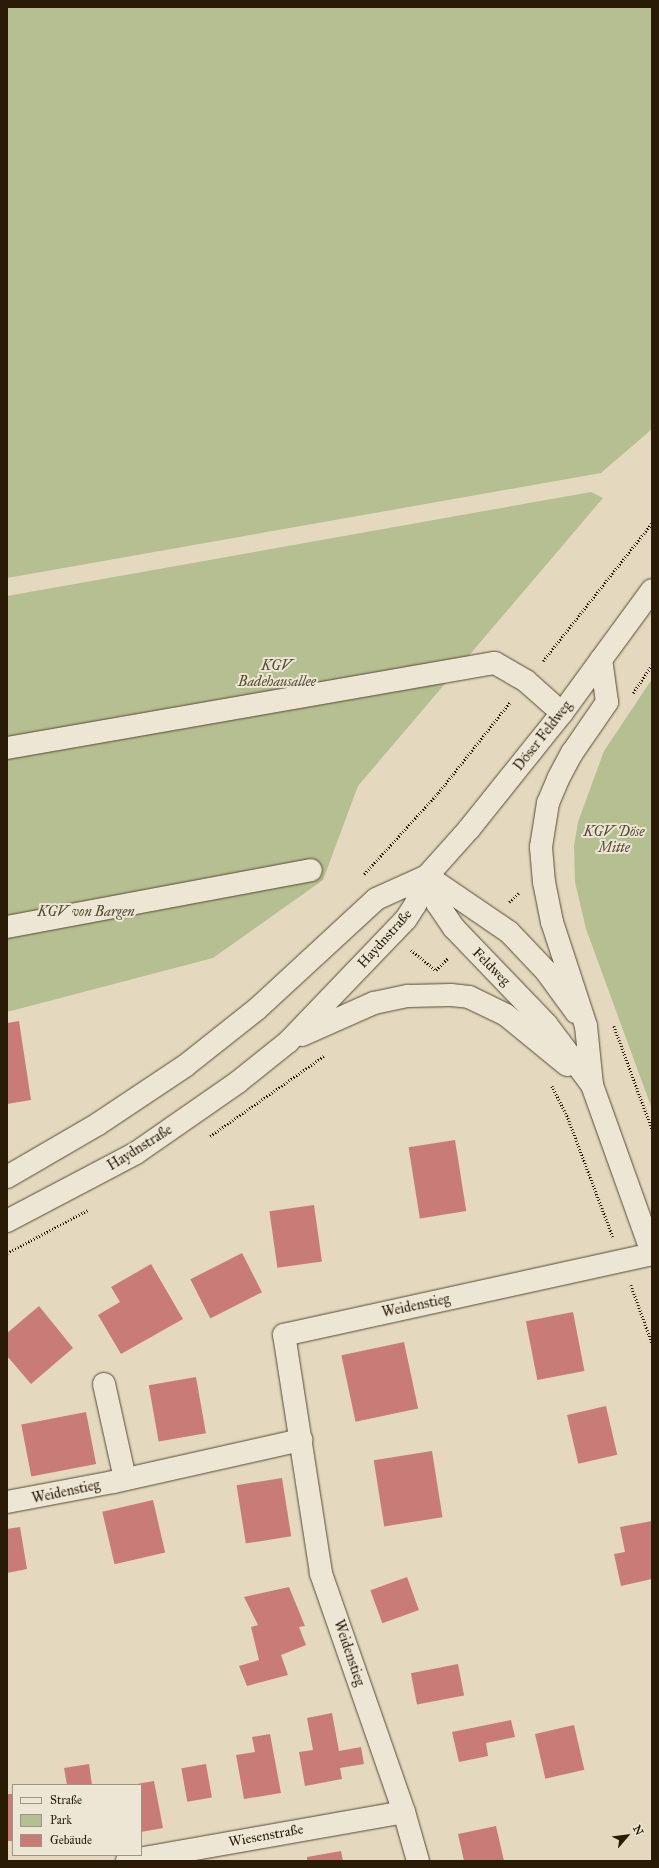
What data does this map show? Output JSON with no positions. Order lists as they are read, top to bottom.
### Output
{
  "streets": {
    "street": [
      "Döser Feldweg",
      "Haydnstraße",
      "Feldweg",
      "Weidenstieg",
      "Wiesenstraße"
    ]
  },
  "crossings": [
    ["Döser Feldweg", "Haydnstraße"],
    ["Döser Feldweg", "Feldweg"],
    ["Haydnstraße", "Feldweg"],
    ["Feldweg", "Weidenstieg"],
    ["Weidenstieg", "Wiesenstraße"]
  ],
  "parks": ["KGV Badehausallee", "KGV Döse Mitte", "KGV von Bargen"],
  "legend": ["Straße", "Park", "Gebäude"],
  "north": "top right"
}
